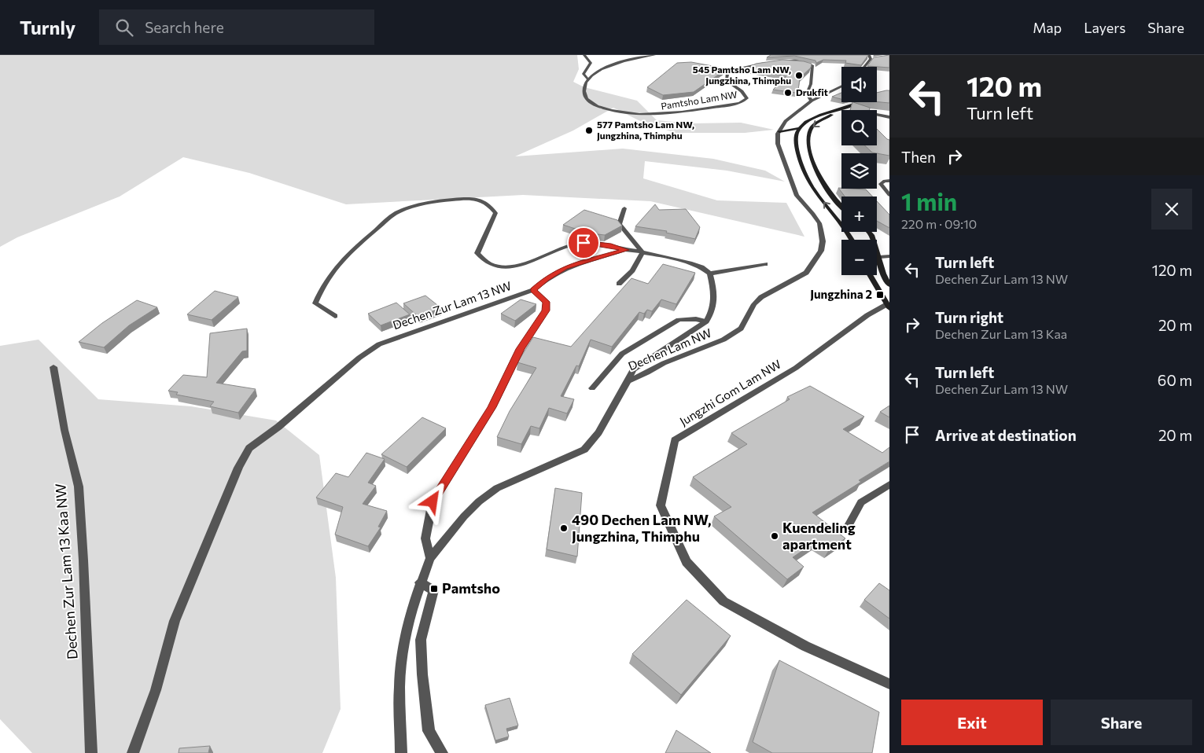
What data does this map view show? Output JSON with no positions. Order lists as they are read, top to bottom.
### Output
{
  "streets": {
    "street": [
      "Pamtsho Lam NW",
      "Dechen Zur Lam 13 NW",
      "Dechen Lam NW",
      "Jungzhi Gom Lam NW",
      "Dechen Zur Lam 13 Kaa NW"
    ]
  },
  "places": {
    "other": [
      "545 Pamtsho Lam NW, Jungzhina, Thimphu",
      "Drukfit",
      "577 Pamtsho Lam NW, Jungzhina, Thimphu",
      "490 Dechen Lam NW, Jungzhina, Thimphu",
      "Kuendeling apartment"
    ],
    "transit": ["Jungzhina 2", "Pamtsho"]
  },
  "page": {
    "header": "Turnly",
    "search": "Search here",
    "nav": ["Map", "Layers", "Share"],
    "turn": ["120 m", "Turn left"],
    "map_buttons": ["+", "−"],
    "then": "Then",
    "heading": ["1 min", "220 m · 09:10"],
    "list": [
      {
        "name": "Turn left",
        "note": "Dechen Zur Lam 13 NW",
        "value": "120 m"
      },
      {
        "name": "Turn right",
        "note": "Dechen Zur Lam 13 Kaa",
        "value": "20 m"
      },
      {
        "name": "Turn left",
        "note": "Dechen Zur Lam 13 NW",
        "value": "60 m"
      },
      {
        "name": "Arrive at destination",
        "value": "20 m"
      }
    ],
    "buttons": ["Exit", "Share"]
  }
}
